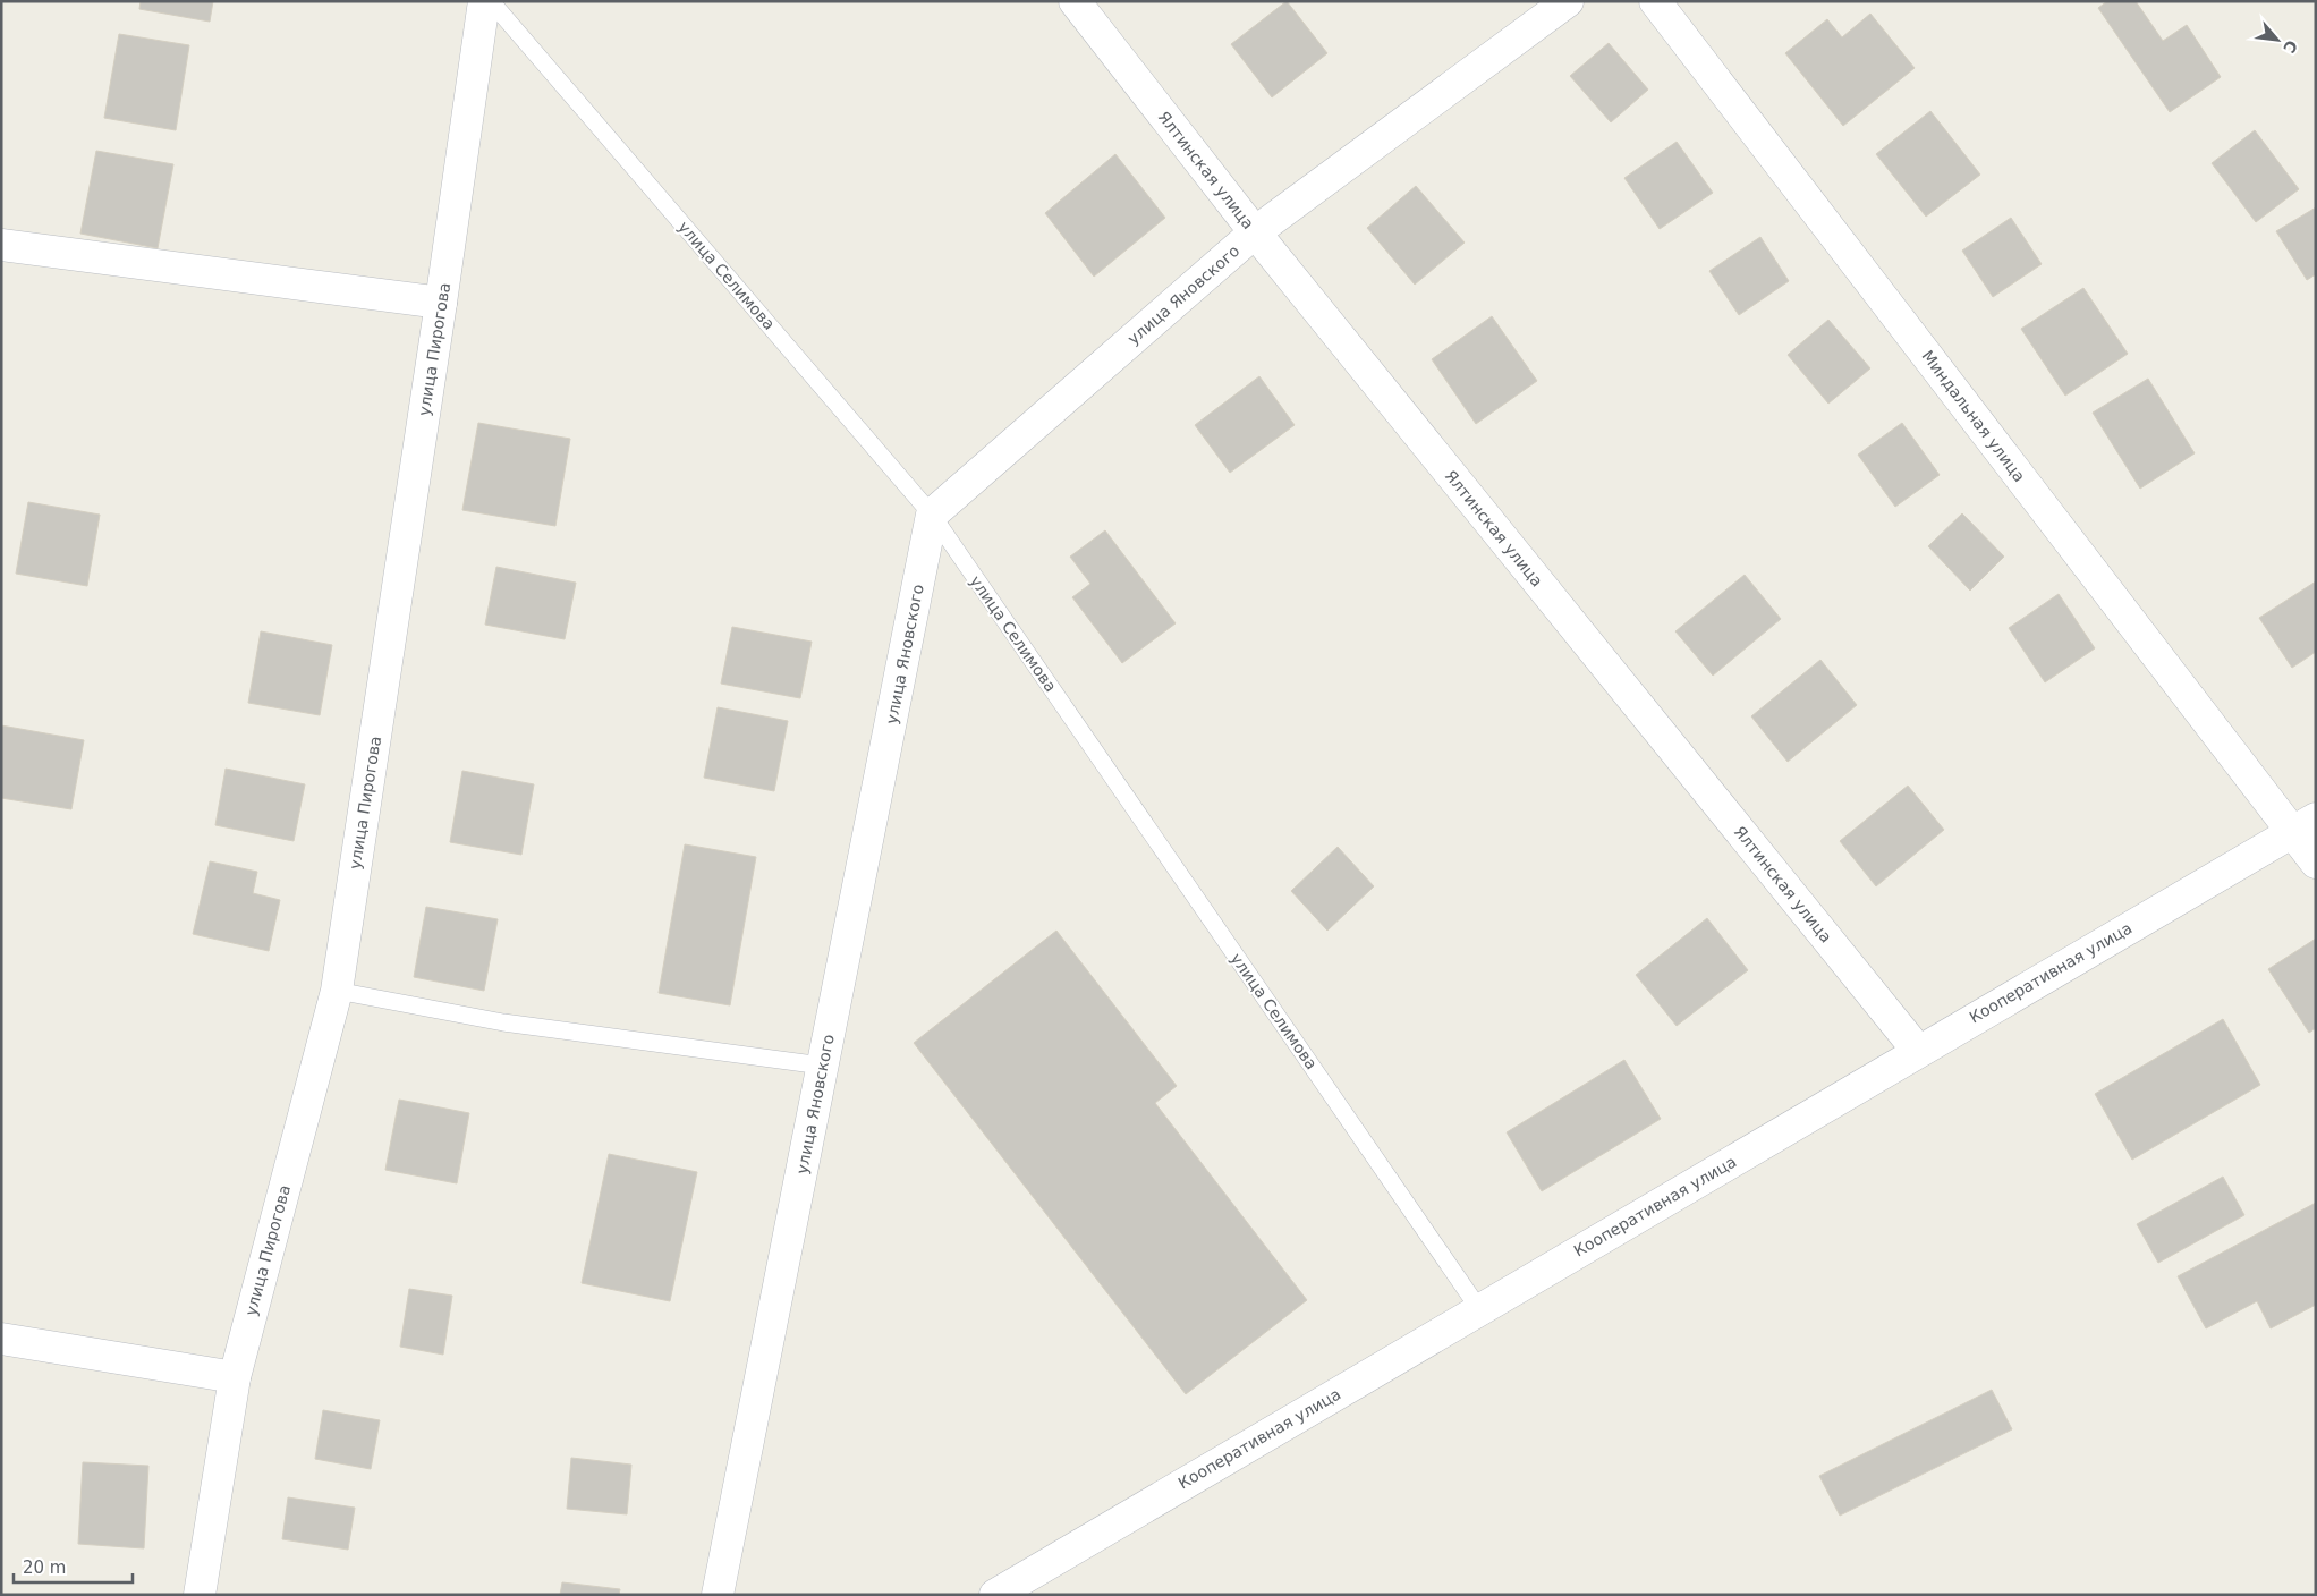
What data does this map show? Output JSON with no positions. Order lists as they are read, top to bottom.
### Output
{
  "streets": {
    "street": [
      "Ялтинская улица",
      "улица Яновского",
      "улица Пирогова",
      "Миндальная улица",
      "Кооперативная улица"
    ],
    "lane": ["улица Селимова"]
  },
  "crossings": [
    ["Ялтинская улица", "улица Яновского"],
    ["Ялтинская улица", "Кооперативная улица"],
    ["улица Селимова", "улица Яновского"],
    ["улица Селимова", "Кооперативная улица"],
    ["Миндальная улица", "Кооперативная улица"]
  ],
  "scale_bar": "20 m",
  "north": "bottom right"
}
